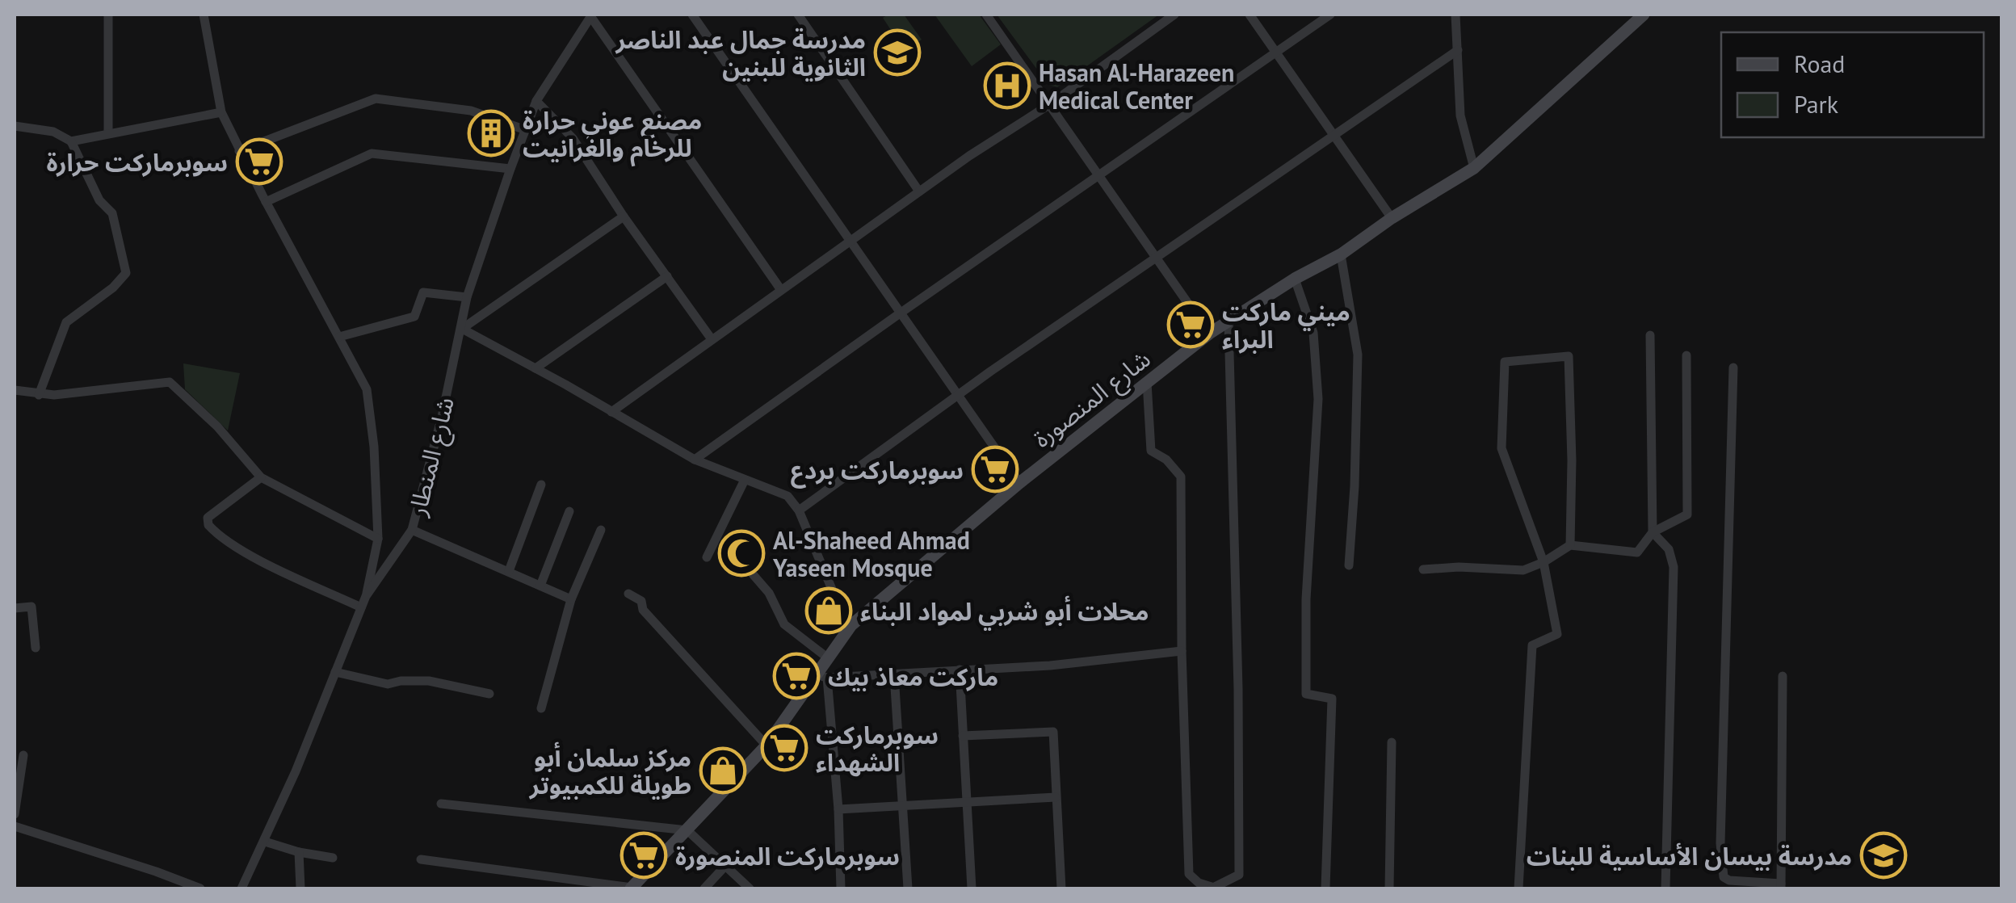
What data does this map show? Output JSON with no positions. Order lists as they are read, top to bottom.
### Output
{
  "streets": {
    "main road": ["شارع المنصورة"],
    "street": ["شارع المنطار"]
  },
  "places": {
    "school or university": ["مدرسة جمال عبد الناصر الثانوية للبنين", "مدرسة بيسان الأساسية للبنات"],
    "hospital": ["Hasan Al-Harazeen Medical Center"],
    "building": ["مصنع عوني حرارة للرخام والغرانيت"],
    "supermarket": [
      "سوبرماركت حرارة",
      "ميني ماركت البراء",
      "سوبرماركت بردع",
      "ماركت معاذ بيك",
      "سوبرماركت الشهداء",
      "سوبرماركت المنصورة"
    ],
    "mosque": ["Al-Shaheed Ahmad Yaseen Mosque"],
    "shop": ["محلات أبو شربي لمواد البناء", "مركز سلمان أبو طويلة للكمبيوتر"]
  },
  "legend": ["Road", "Park"]
}
